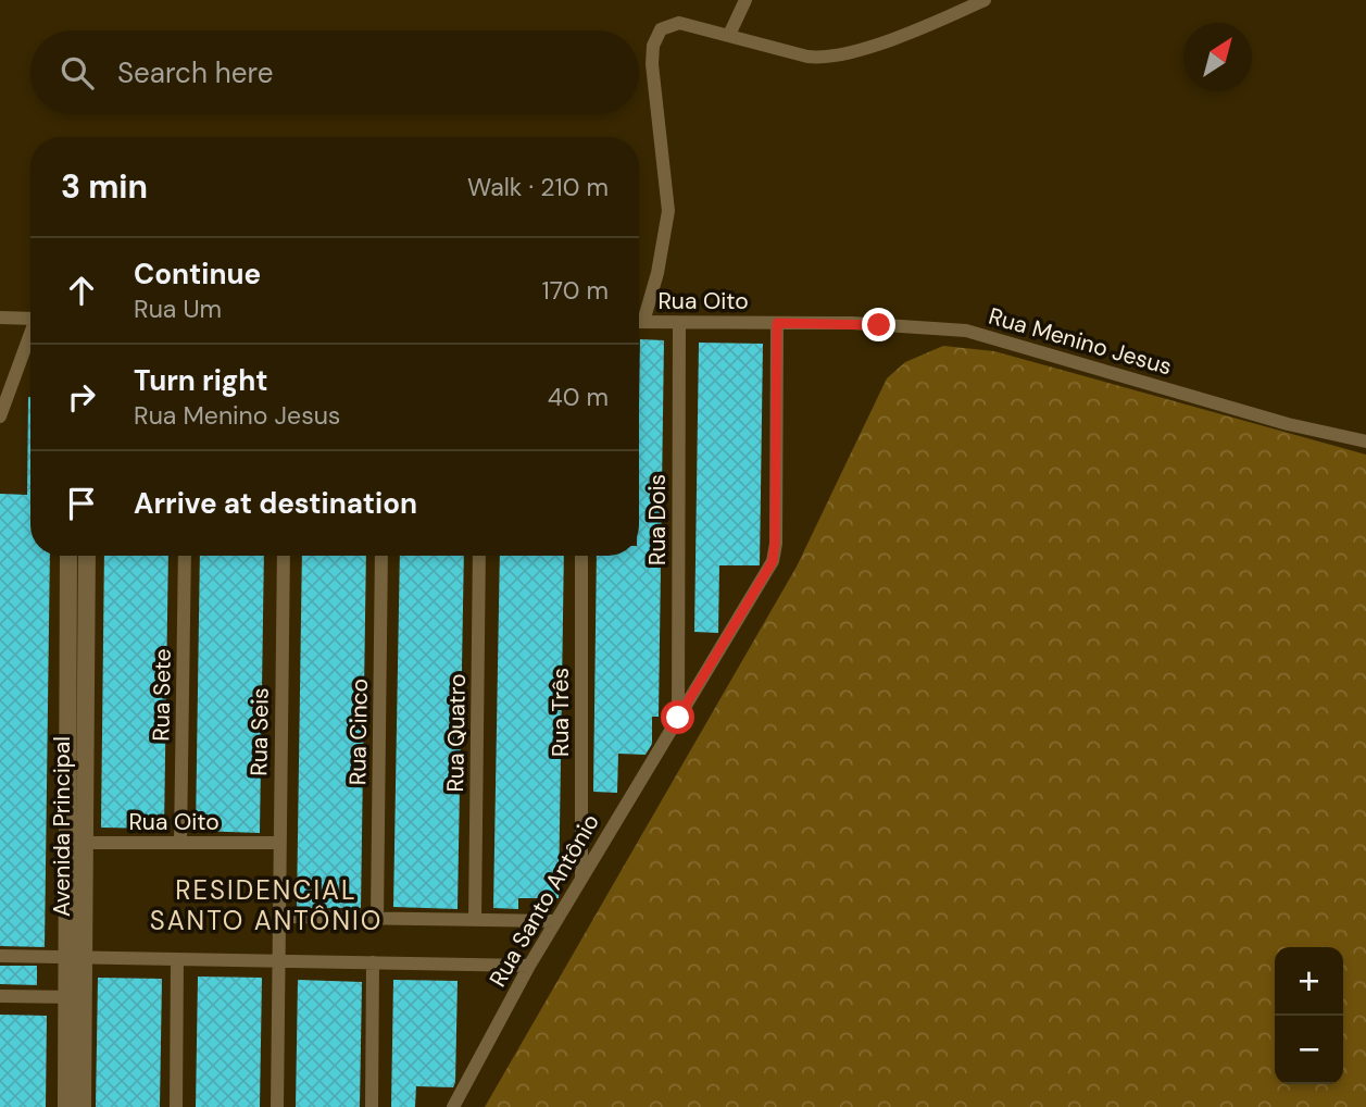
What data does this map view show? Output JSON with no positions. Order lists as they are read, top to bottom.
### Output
{
  "streets": {
    "street": [
      "Rua Oito",
      "Rua Menino Jesus",
      "Rua Dois",
      "Rua Sete",
      "Rua Três",
      "Rua Seis",
      "Rua Cinco",
      "Rua Quatro",
      "Avenida Principal",
      "Rua Santo Antônio"
    ]
  },
  "crossings": [
    ["Rua Oito", "Rua Menino Jesus"],
    ["Rua Oito", "Rua Dois"],
    ["Rua Oito", "Rua Sete"],
    ["Rua Oito", "Rua Seis"],
    ["Rua Oito", "Avenida Principal"],
    ["Rua Oito", "Rua Santo Antônio"],
    ["Rua Menino Jesus", "Rua Santo Antônio"],
    ["Rua Dois", "Rua Santo Antônio"],
    ["Rua Três", "Rua Santo Antônio"]
  ],
  "districts": ["RESIDENCIAL SANTO ANTÔNIO"],
  "north": "top right",
  "page": {
    "search": "Search here",
    "heading": ["3 min", "Walk · 210 m"],
    "list": [
      ["Continue", "Rua Um", "170 m"],
      ["Turn right", "Rua Menino Jesus", "40 m"],
      "Arrive at destination"
    ],
    "map_buttons": ["+", "−"]
  }
}
